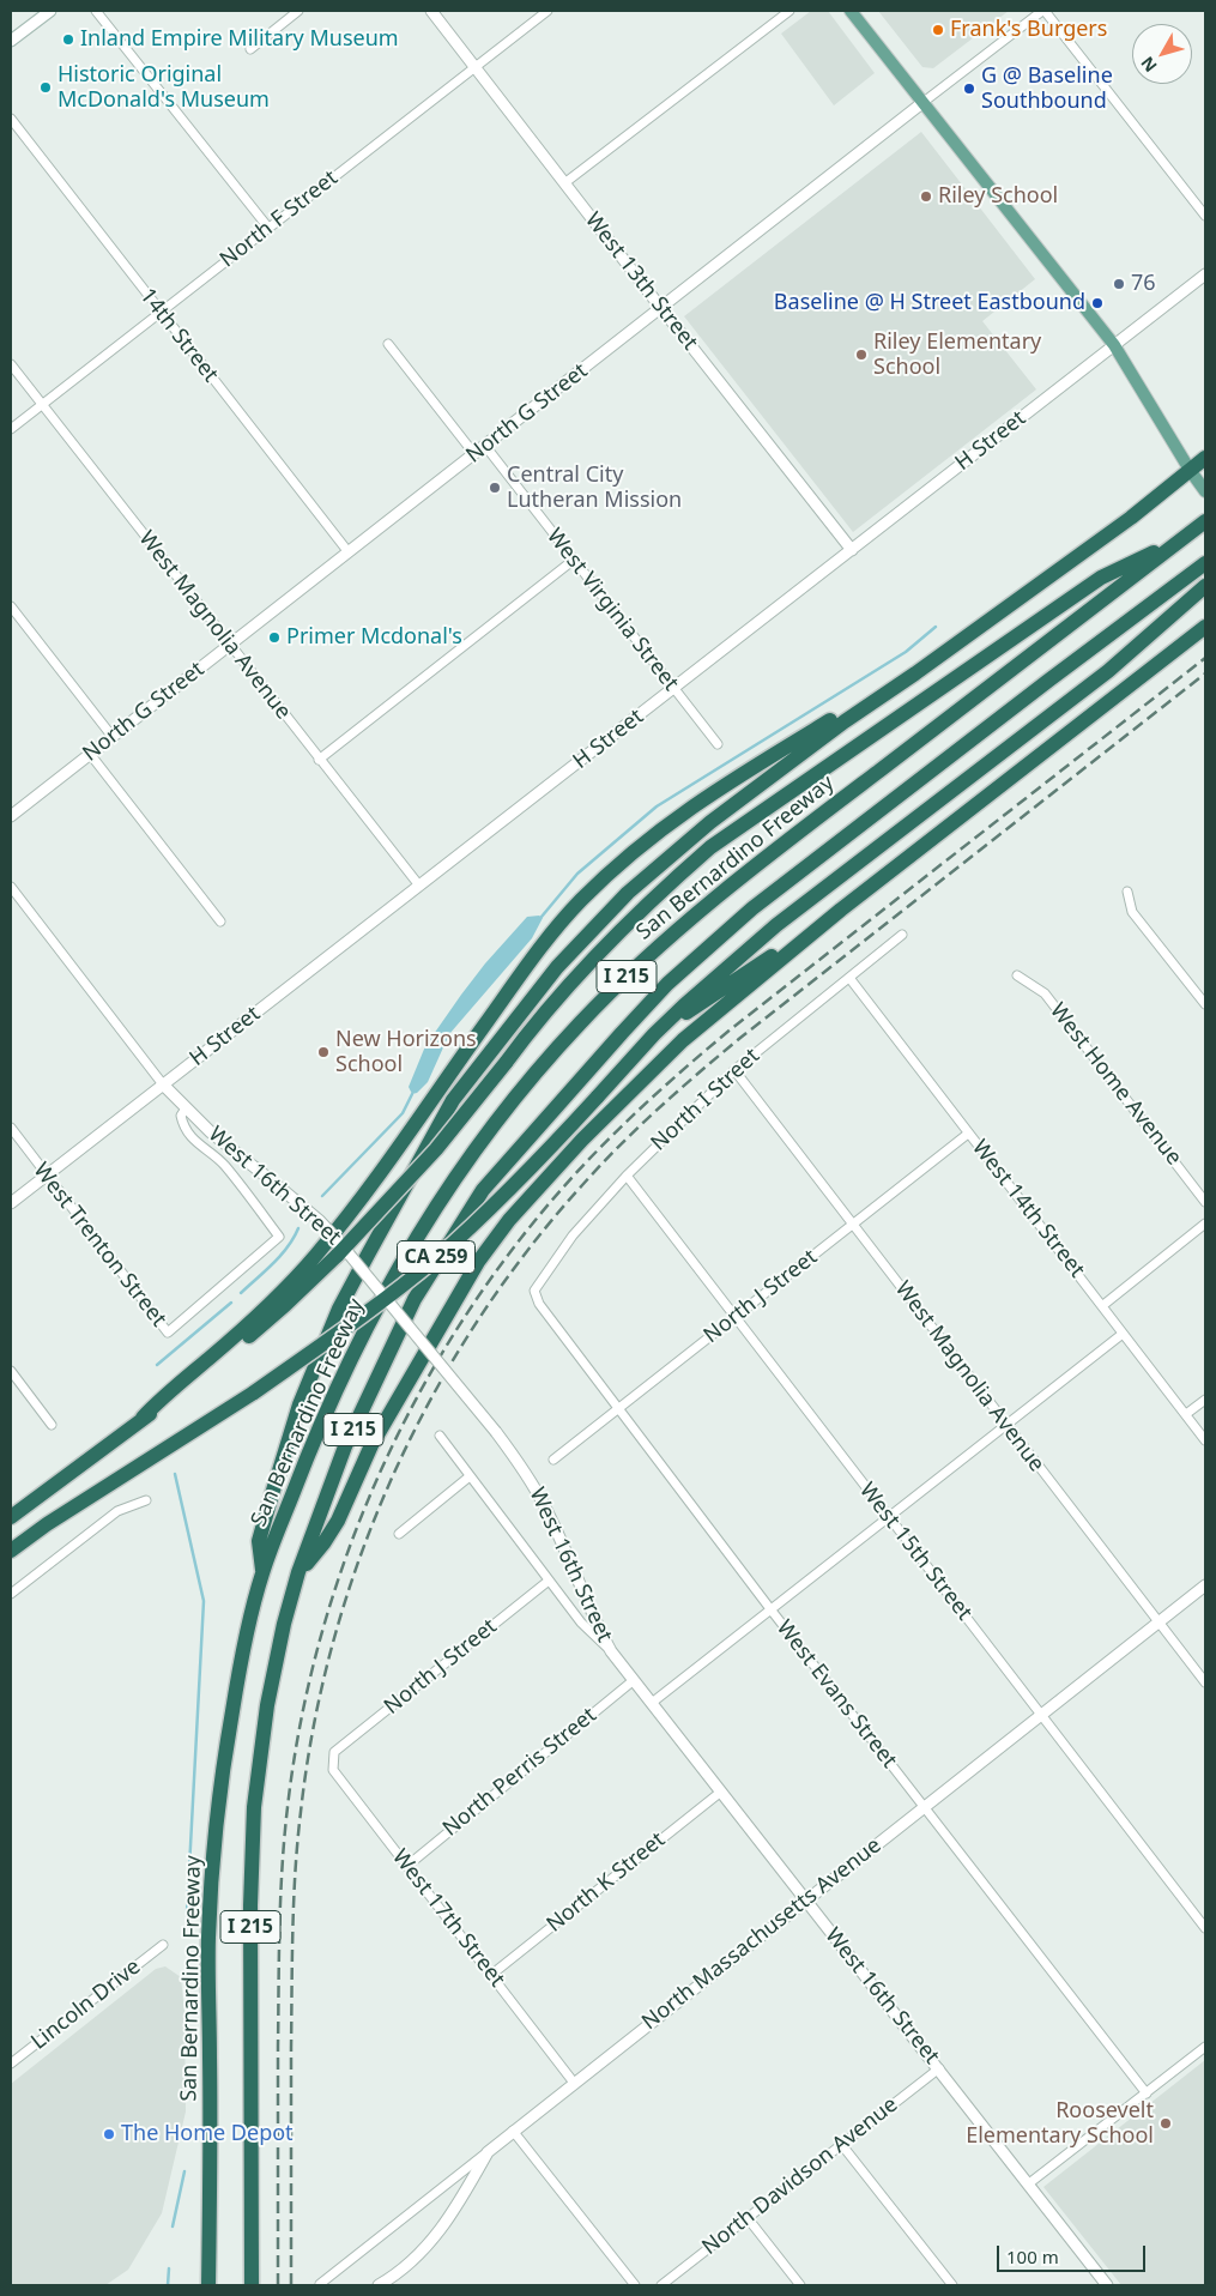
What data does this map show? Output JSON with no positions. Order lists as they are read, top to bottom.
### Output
{
  "streets": {
    "highway": ["San Bernardino Freeway", "I 215", "CA 259"],
    "street": [
      "North F Street",
      "West 13th Street",
      "14th Street",
      "North G Street",
      "H Street",
      "West Virginia Street",
      "West Magnolia Avenue",
      "West Home Avenue",
      "North I Street",
      "West 16th Street",
      "West 14th Street",
      "West Trenton Street",
      "North J Street",
      "West 15th Street",
      "West Evans Street",
      "North Perris Street",
      "North K Street",
      "West 17th Street",
      "North Massachusetts Avenue",
      "Lincoln Drive",
      "North Davidson Avenue"
    ]
  },
  "crossings": [
    ["North F Street", "West 13th Street"],
    ["North F Street", "14th Street"],
    ["North F Street", "West Magnolia Avenue"],
    ["West 13th Street", "North G Street"],
    ["West 13th Street", "H Street"],
    ["14th Street", "North G Street"],
    ["North G Street", "West Virginia Street"],
    ["North G Street", "West Magnolia Avenue"],
    ["H Street", "West Virginia Street"],
    ["H Street", "West Magnolia Avenue"],
    ["H Street", "West 16th Street"],
    ["H Street", "West Trenton Street"],
    ["West Magnolia Avenue", "North I Street"],
    ["West Magnolia Avenue", "North J Street"],
    ["West Magnolia Avenue", "North Massachusetts Avenue"],
    ["North I Street", "West 14th Street"],
    ["North I Street", "West 15th Street"],
    ["North I Street", "West Evans Street"],
    ["West 16th Street", "West Trenton Street"],
    ["West 16th Street", "North J Street"],
    ["West 16th Street", "North Perris Street"],
    ["West 16th Street", "North K Street"],
    ["West 16th Street", "North Massachusetts Avenue"],
    ["West 16th Street", "North Davidson Avenue"],
    ["West 14th Street", "North J Street"],
    ["North J Street", "West 15th Street"],
    ["North J Street", "West Evans Street"],
    ["North J Street", "West 17th Street"],
    ["West 15th Street", "North Massachusetts Avenue"],
    ["West Evans Street", "North Massachusetts Avenue"],
    ["North Perris Street", "West 17th Street"],
    ["North K Street", "West 17th Street"],
    ["West 17th Street", "North Massachusetts Avenue"]
  ],
  "places": [
    "Frank's Burgers",
    "Inland Empire Military Museum",
    "Historic Original McDonald's Museum",
    "G @ Baseline Southbound",
    "Riley School",
    "76",
    "Baseline @ H Street Eastbound",
    "Riley Elementary School",
    "Central City Lutheran Mission",
    "Primer Mcdonal's",
    "New Horizons School",
    "Roosevelt Elementary School",
    "The Home Depot"
  ],
  "scale_bar": "100 m",
  "north": "bottom left"
}
